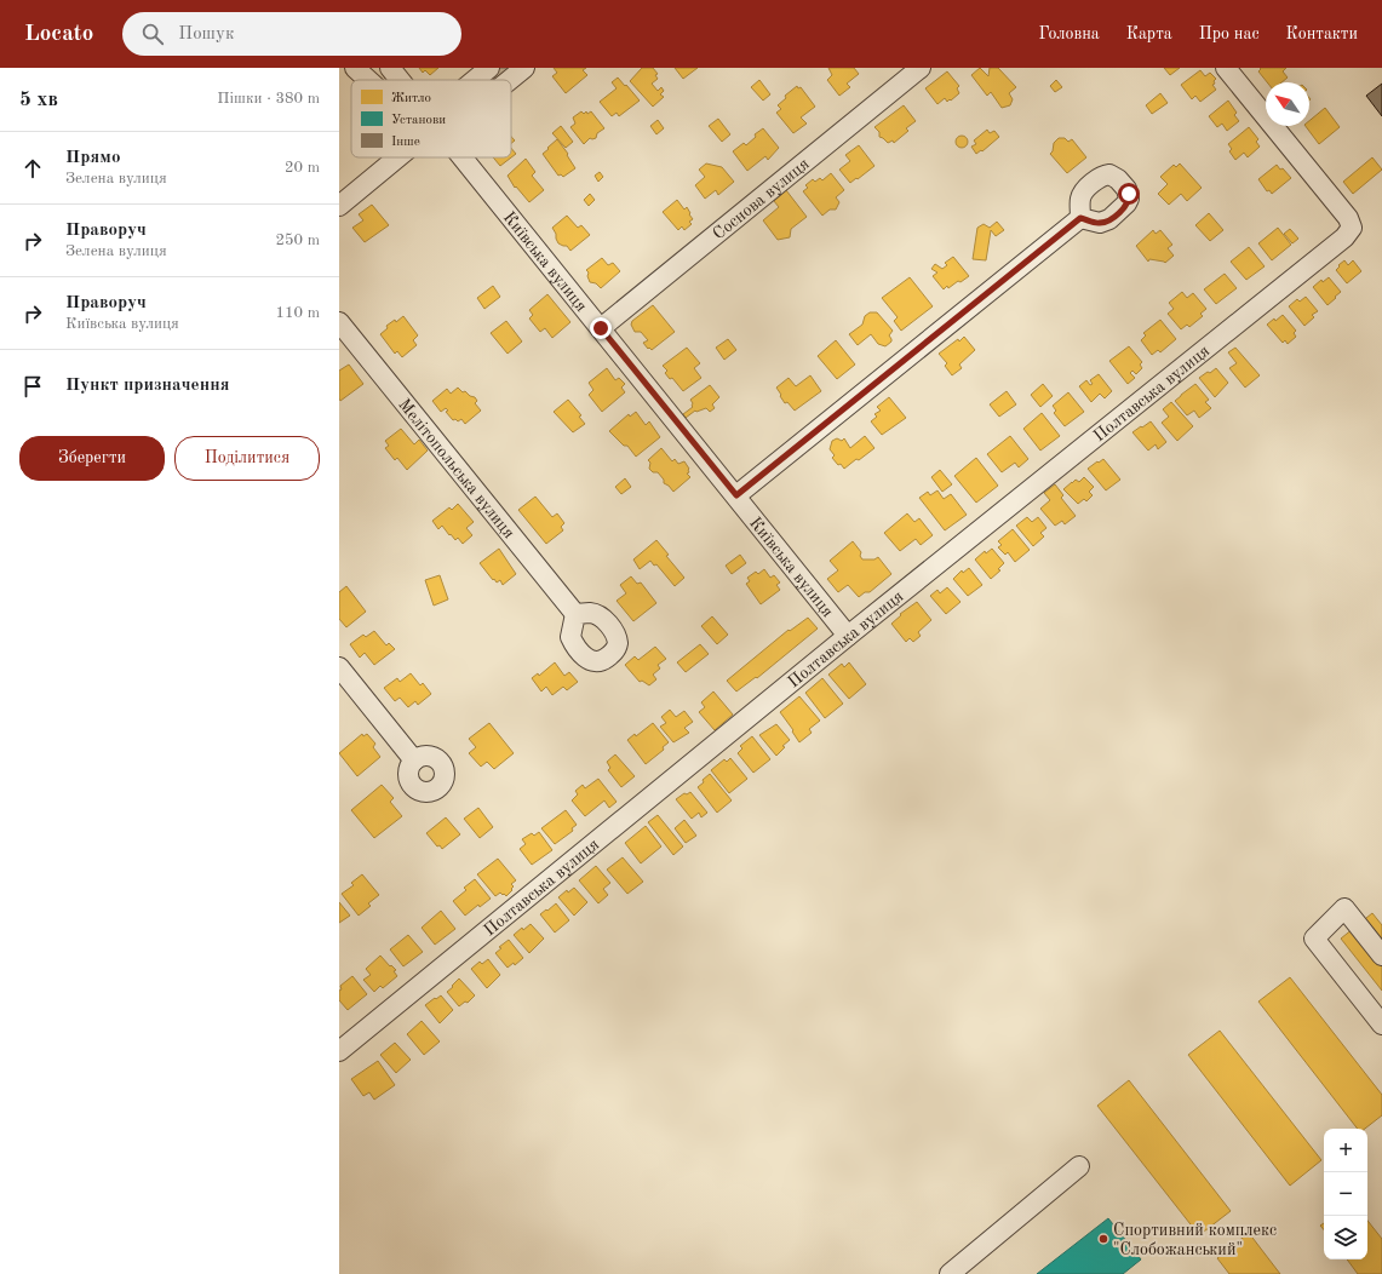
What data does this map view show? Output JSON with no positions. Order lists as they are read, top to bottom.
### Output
{
  "streets": {
    "street": [
      "Соснова вулиця",
      "Київська вулиця",
      "Полтавська вулиця",
      "Мелітопольська вулиця"
    ]
  },
  "crossings": [
    ["Соснова вулиця", "Київська вулиця"],
    ["Київська вулиця", "Полтавська вулиця"]
  ],
  "places": ["Спортивний комплекс \"Слобожанський\""],
  "legend": ["Житло", "Установи", "Інше"],
  "north": "top left",
  "page": {
    "header": "Locato",
    "search": "Пошук",
    "nav": [
      "Головна",
      "Карта",
      "Про нас",
      "Контакти"
    ],
    "heading": ["5 хв", "Пішки · 380 m"],
    "list": [
      ["Прямо", "Зелена вулиця", "20 m"],
      ["Праворуч", "Зелена вулиця", "250 m"],
      ["Праворуч", "Київська вулиця", "110 m"],
      "Пункт призначення"
    ],
    "buttons": ["Зберегти", "Поділитися"],
    "map_buttons": ["+", "−"]
  }
}
